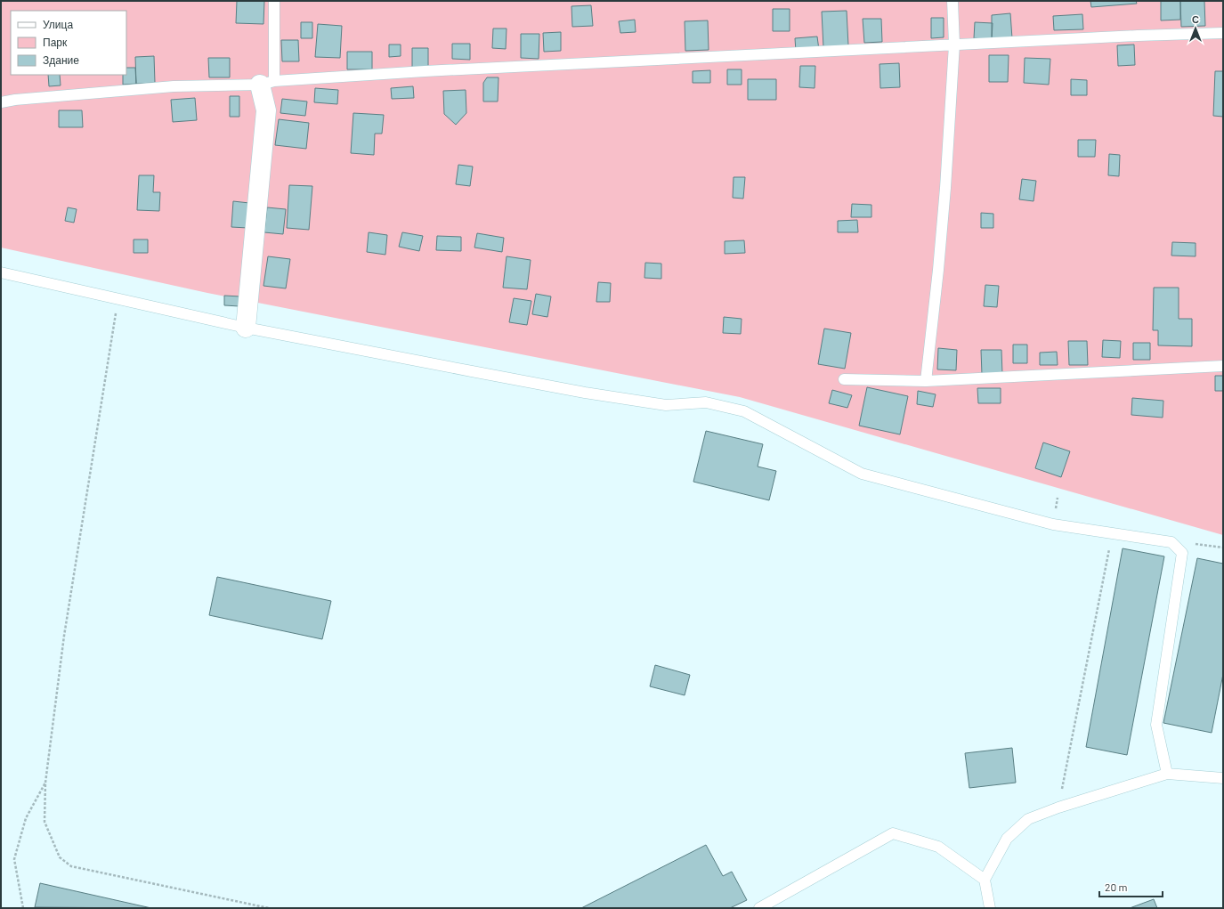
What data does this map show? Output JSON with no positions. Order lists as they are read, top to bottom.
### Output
{
  "legend": ["Улица", "Парк", "Здание"],
  "scale_bar": "20 m",
  "north": "top"
}
